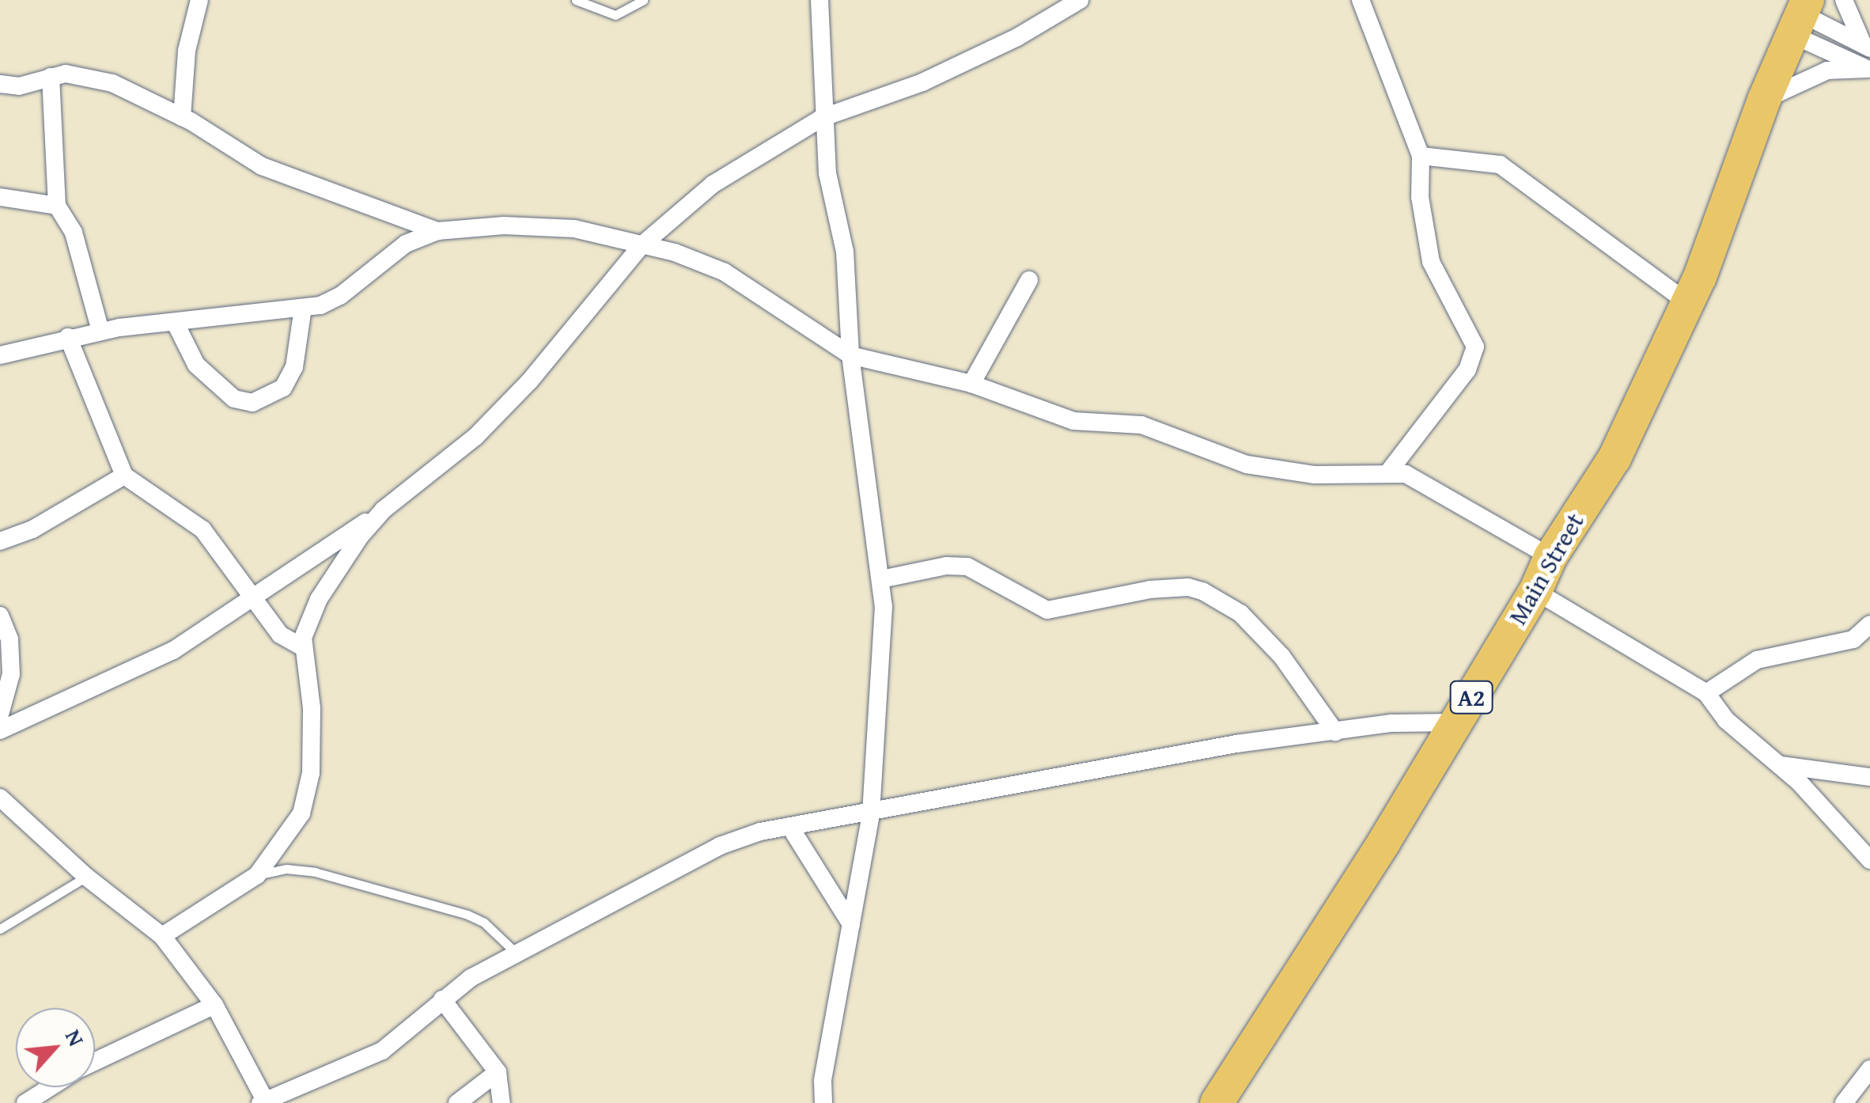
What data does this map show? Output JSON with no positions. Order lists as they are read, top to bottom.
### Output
{
  "streets": {
    "highway": ["Main Street", "A2"]
  },
  "north": "top right"
}
